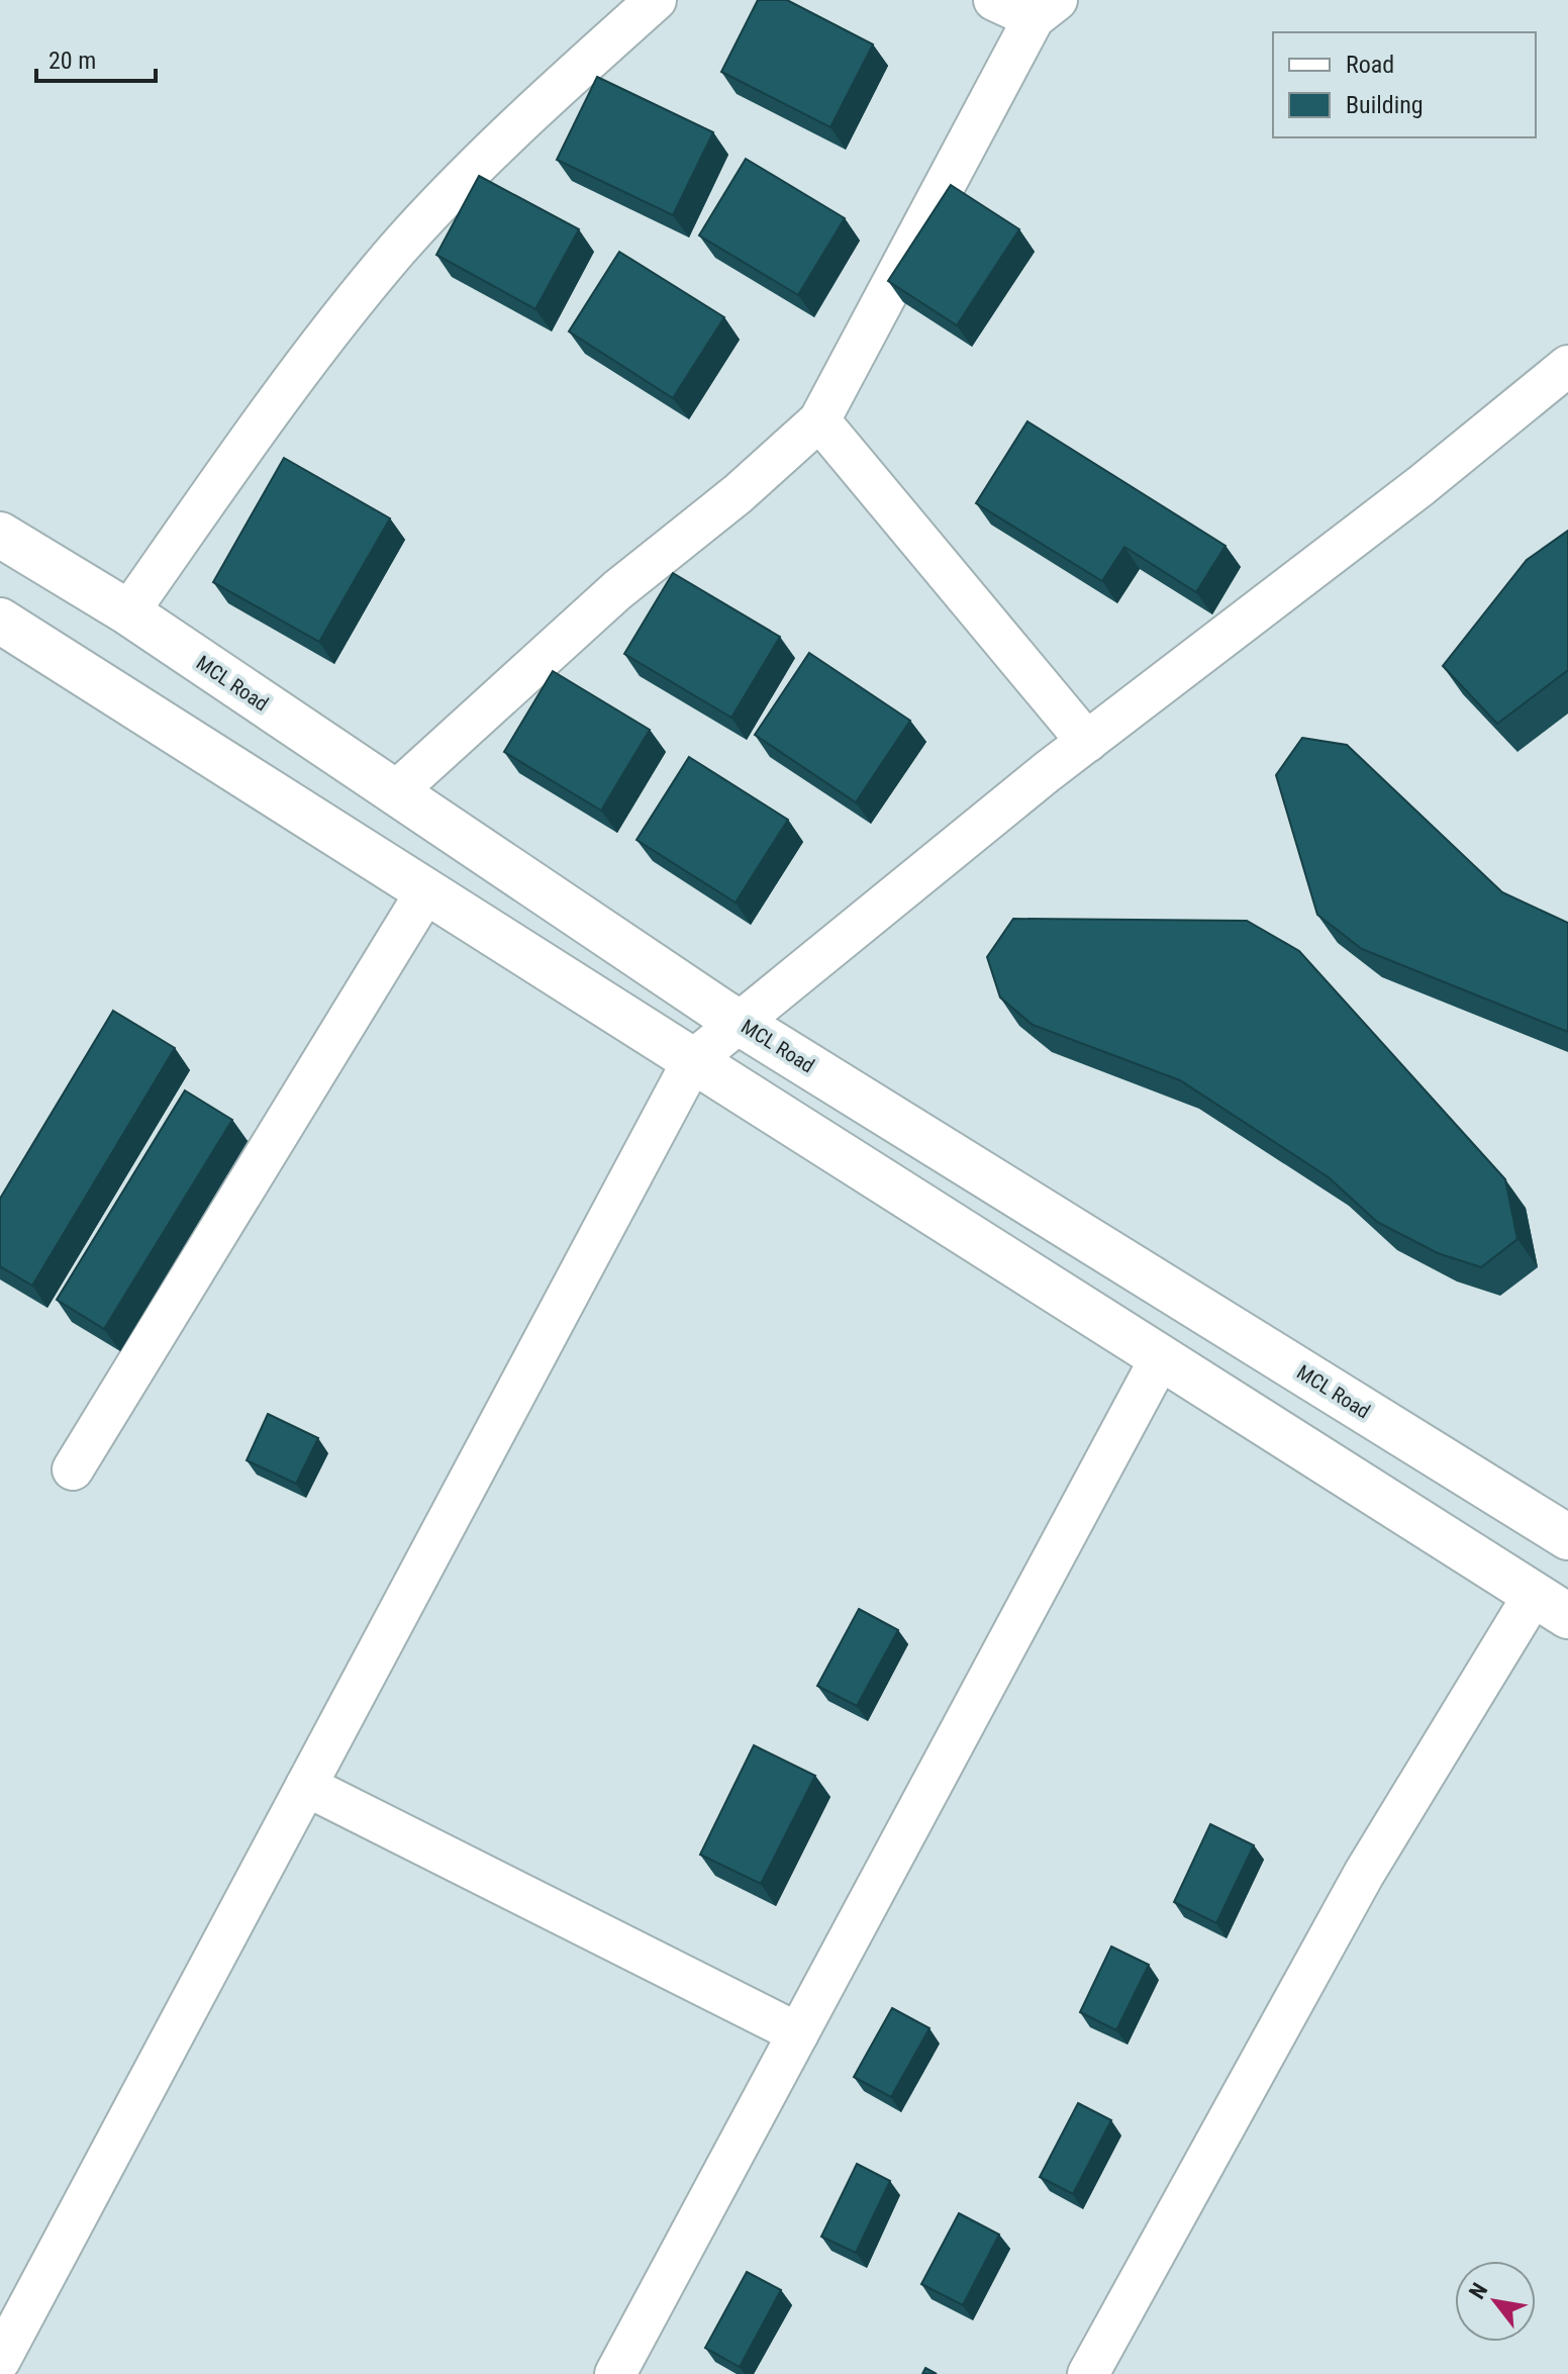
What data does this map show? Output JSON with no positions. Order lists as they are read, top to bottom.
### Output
{
  "streets": {
    "street": ["MCL Road"]
  },
  "legend": ["Road", "Building"],
  "scale_bar": "20 m",
  "north": "top left"
}
